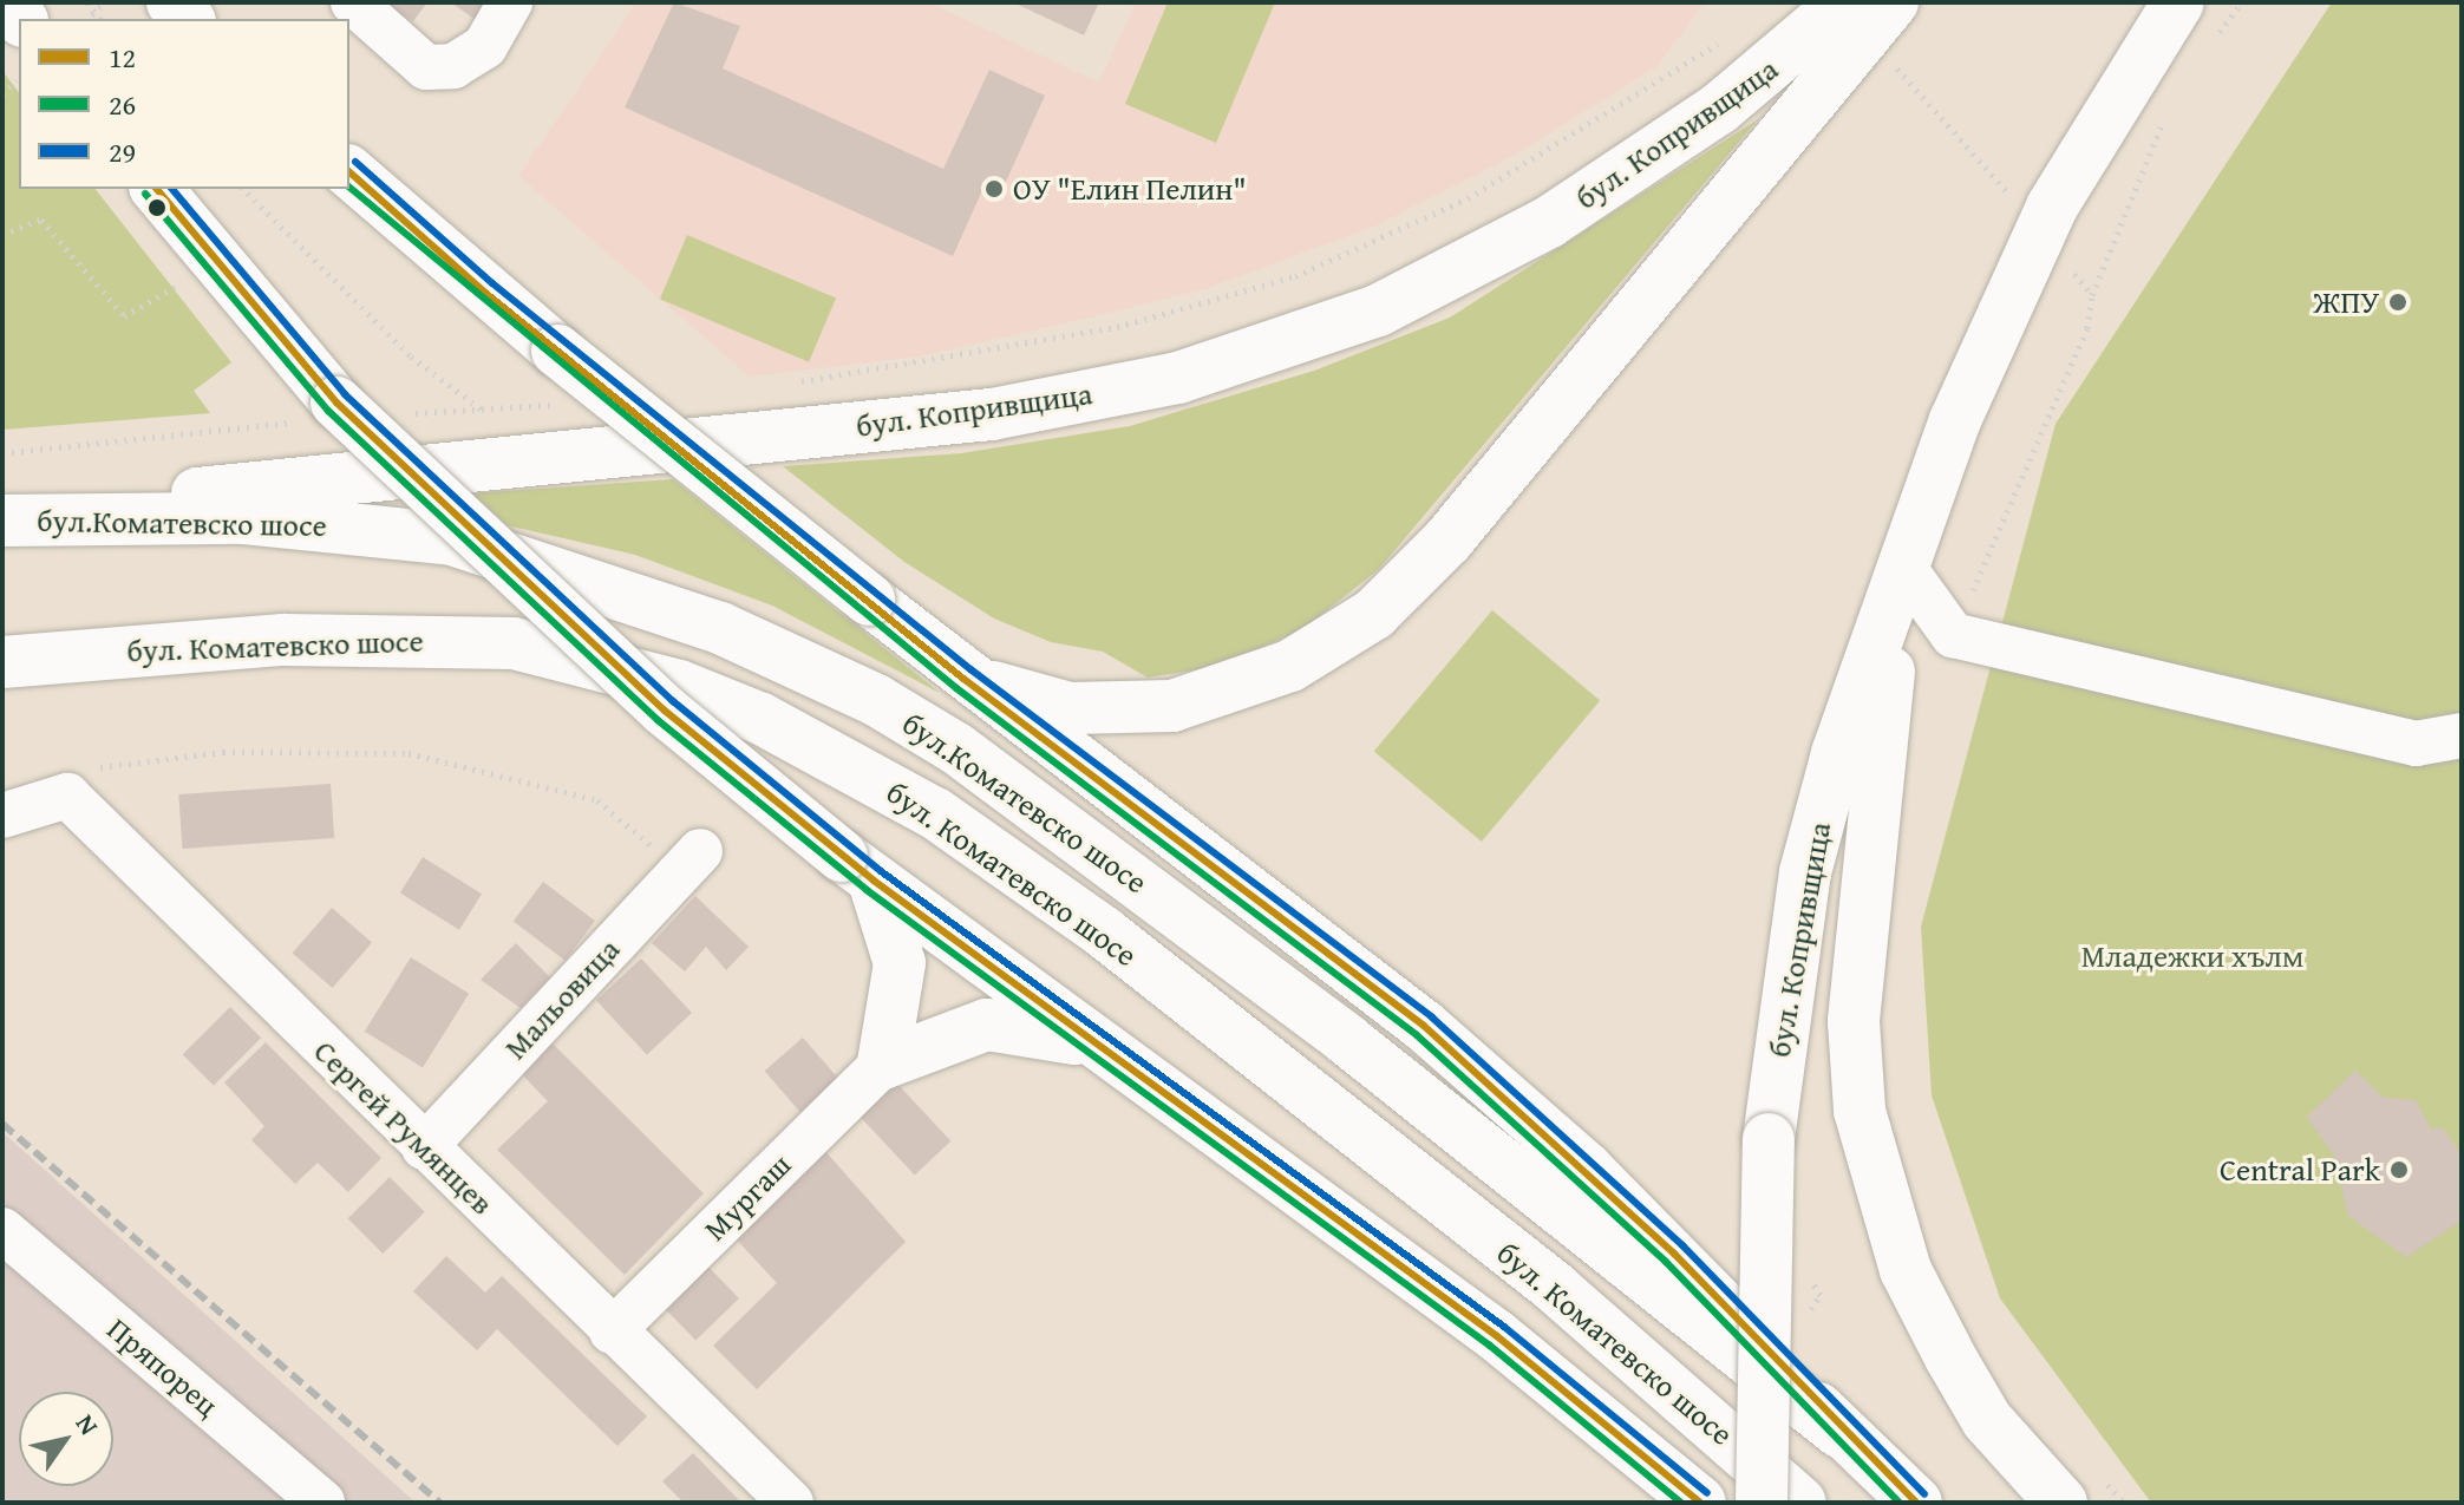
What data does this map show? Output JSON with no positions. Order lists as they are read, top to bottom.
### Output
{
  "streets": {
    "main road": ["бул. Копривщица", "бул.Коматевско шосе", "бул. Коматевско шосе"],
    "street": [
      "Мальовица",
      "Сергей Румянцев",
      "Мургаш",
      "Пряпорец"
    ]
  },
  "crossings": [
    ["бул. Копривщица", "бул.Коматевско шосе"],
    ["Мальовица", "Сергей Румянцев"],
    ["Сергей Румянцев", "Мургаш"]
  ],
  "parks": ["Младежки хълм"],
  "places": ["ОУ \"Елин Пелин\"", "ЖПУ", "Central Park"],
  "lines": ["transit line 29", "transit line 12", "transit line 26"],
  "legend": ["12", "26", "29"],
  "north": "top right"
}
